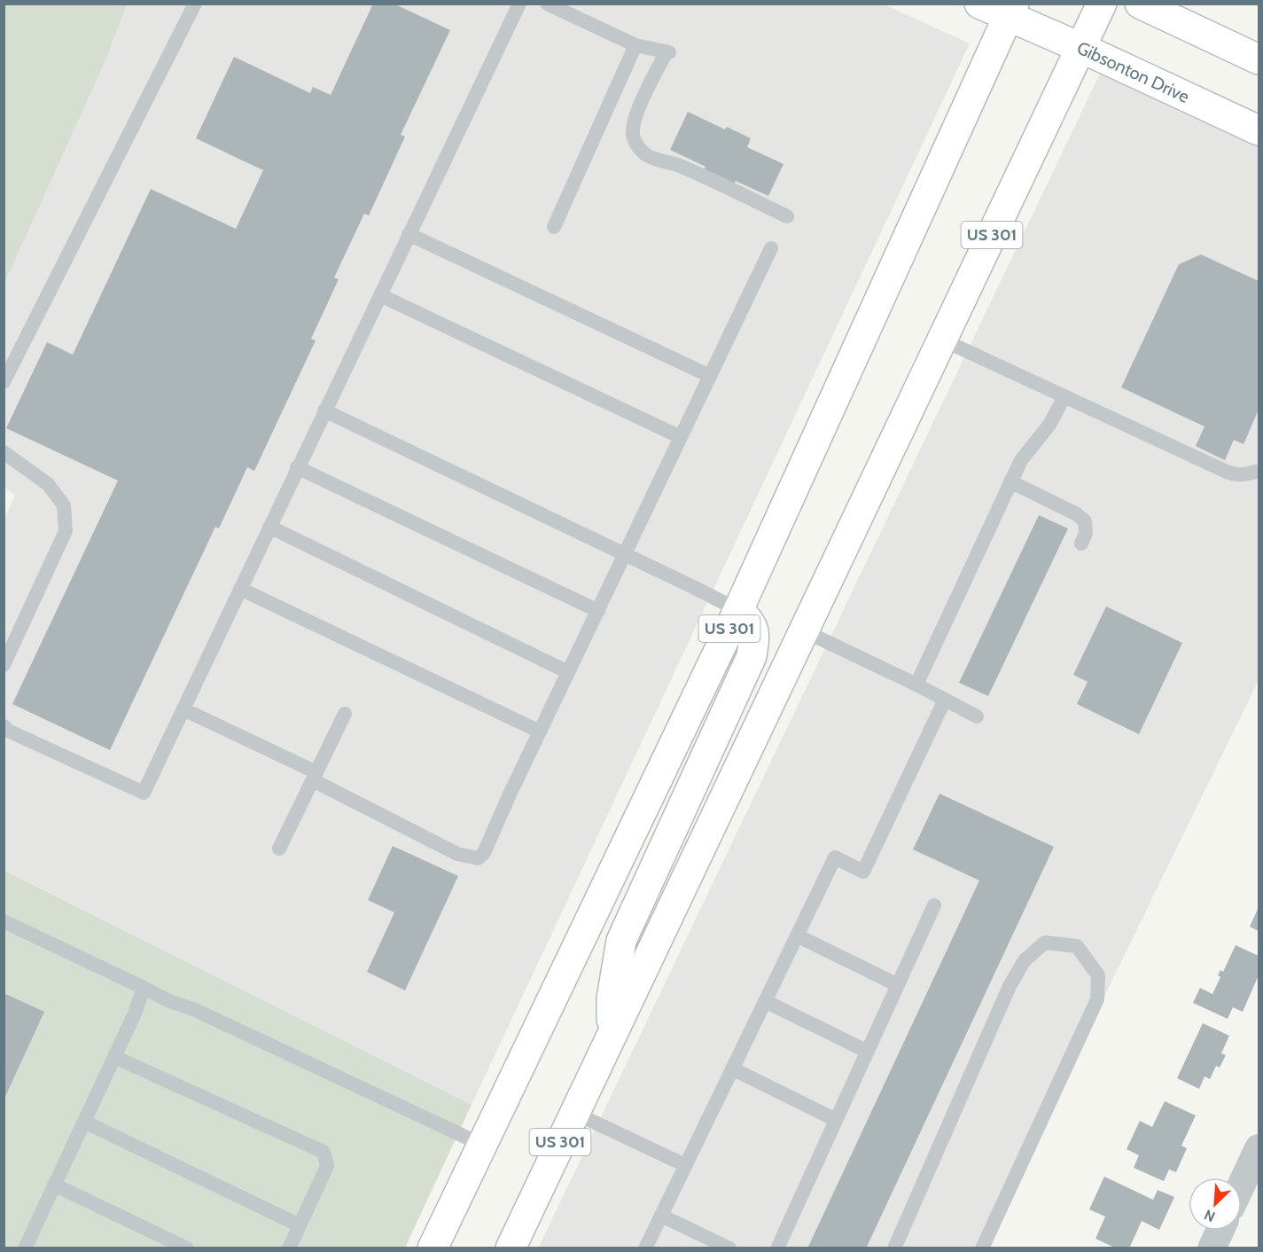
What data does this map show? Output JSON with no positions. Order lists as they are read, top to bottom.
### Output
{
  "streets": {
    "main road": ["Gibsonton Drive", "US 301"]
  },
  "crossings": [
    ["Gibsonton Drive", "US 301"]
  ],
  "north": "bottom left"
}
